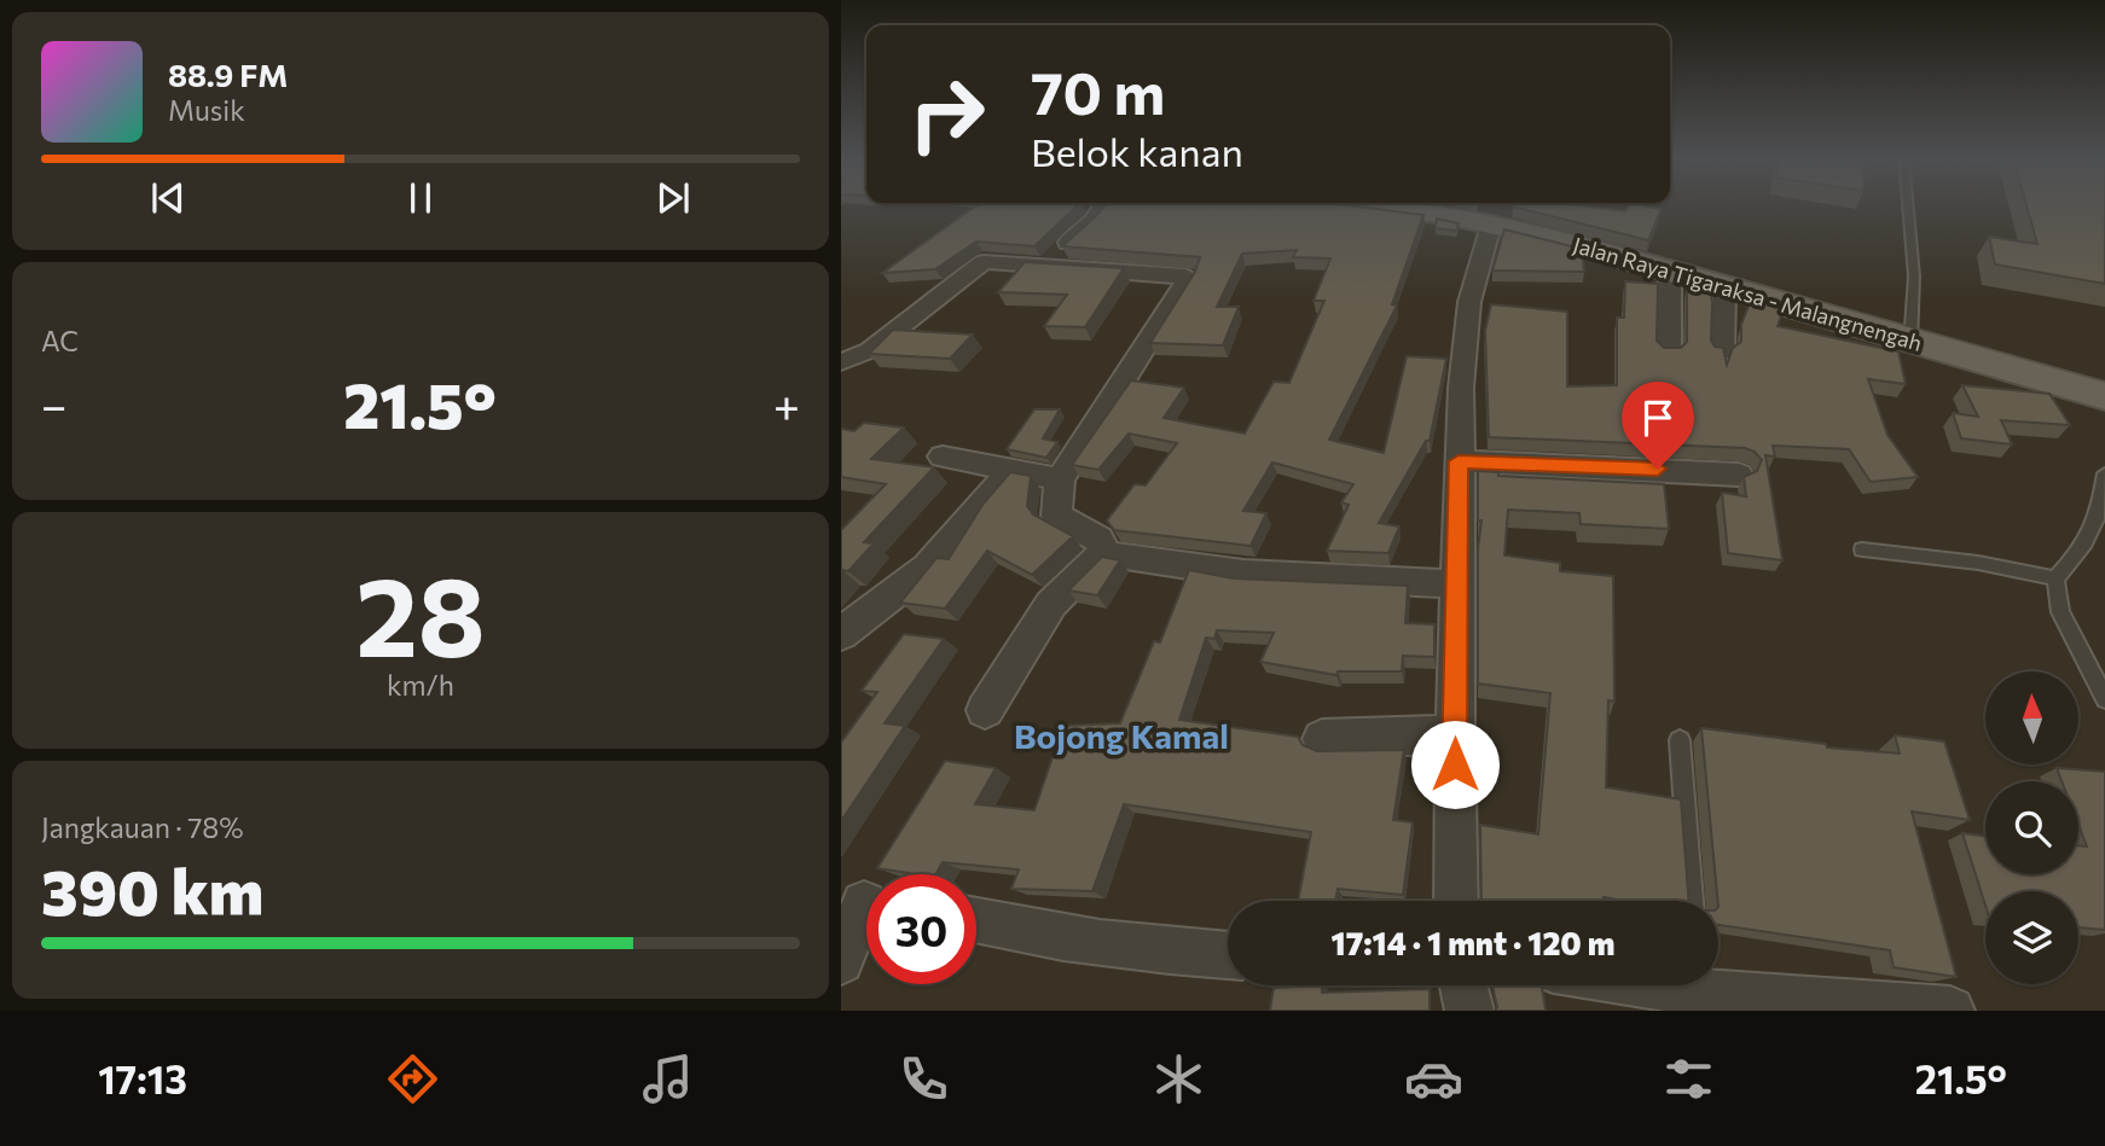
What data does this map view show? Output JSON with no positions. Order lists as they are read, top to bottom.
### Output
{
  "streets": {
    "main road": ["Jalan Raya Tigaraksa - Malangnengah"]
  },
  "districts": ["Bojong Kamal"],
  "north": "top",
  "page": {
    "turn": ["70 m", "Belok kanan"],
    "song": ["88.9 FM", "Musik"],
    "tile": [
      "AC",
      ["28", "km/h"],
      ["Jangkauan · 78%", "390 km"]
    ],
    "heat": ["−", "21.5°", "+"],
    "limit": "30",
    "trip": "17:14 · 1 mnt · 120 m",
    "tabs": ["17:13", "21.5°"]
  }
}
